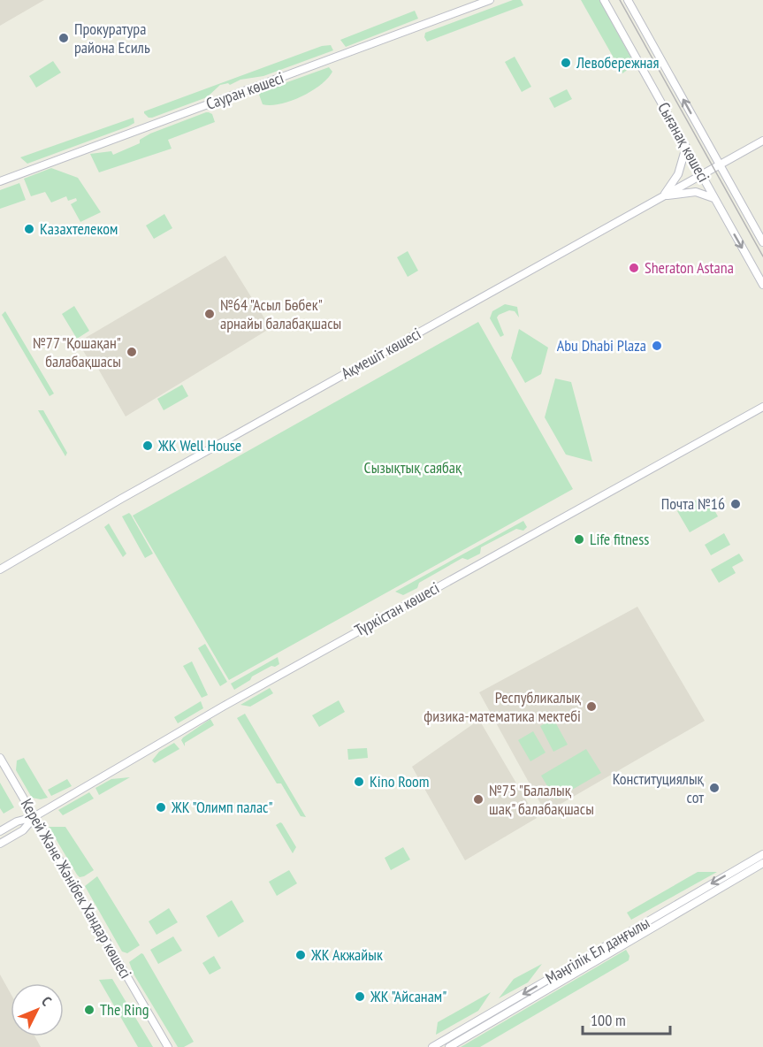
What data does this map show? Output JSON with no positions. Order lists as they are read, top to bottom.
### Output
{
  "streets": {
    "main road": [
      "Сауран көшесі",
      "Сығанақ көшесі",
      "Ақмешіт көшесі",
      "Түркістан көшесі",
      "Керей Және Жәнібек Хандар көшесі",
      "Мәңгілік Ел даңғылы"
    ]
  },
  "crossings": [
    ["Сығанақ көшесі", "Ақмешіт көшесі"],
    ["Түркістан көшесі", "Керей Және Жәнібек Хандар көшесі"]
  ],
  "parks": ["Сызықтық саябақ"],
  "places": [
    "Прокуратура района Есиль",
    "Левобережная",
    "Казахтелеком",
    "Sheraton Astana",
    "№64 \"Асыл Бөбек\" арнайы балабақшасы",
    "Abu Dhabi Plaza",
    "№77 \"Қошақан\" балабақшасы",
    "ЖК Well House",
    "Почта №16",
    "Life fitness",
    "Республикалық физика-математика мектебі",
    "Kino Room",
    "Конституциялық сот",
    "№75 \"Балалық шақ\" балабақшасы",
    "ЖК \"Олимп палас\"",
    "ЖК Акжайык",
    "ЖК \"Айсанам\"",
    "The Ring"
  ],
  "scale_bar": "100 m",
  "north": "top right"
}
